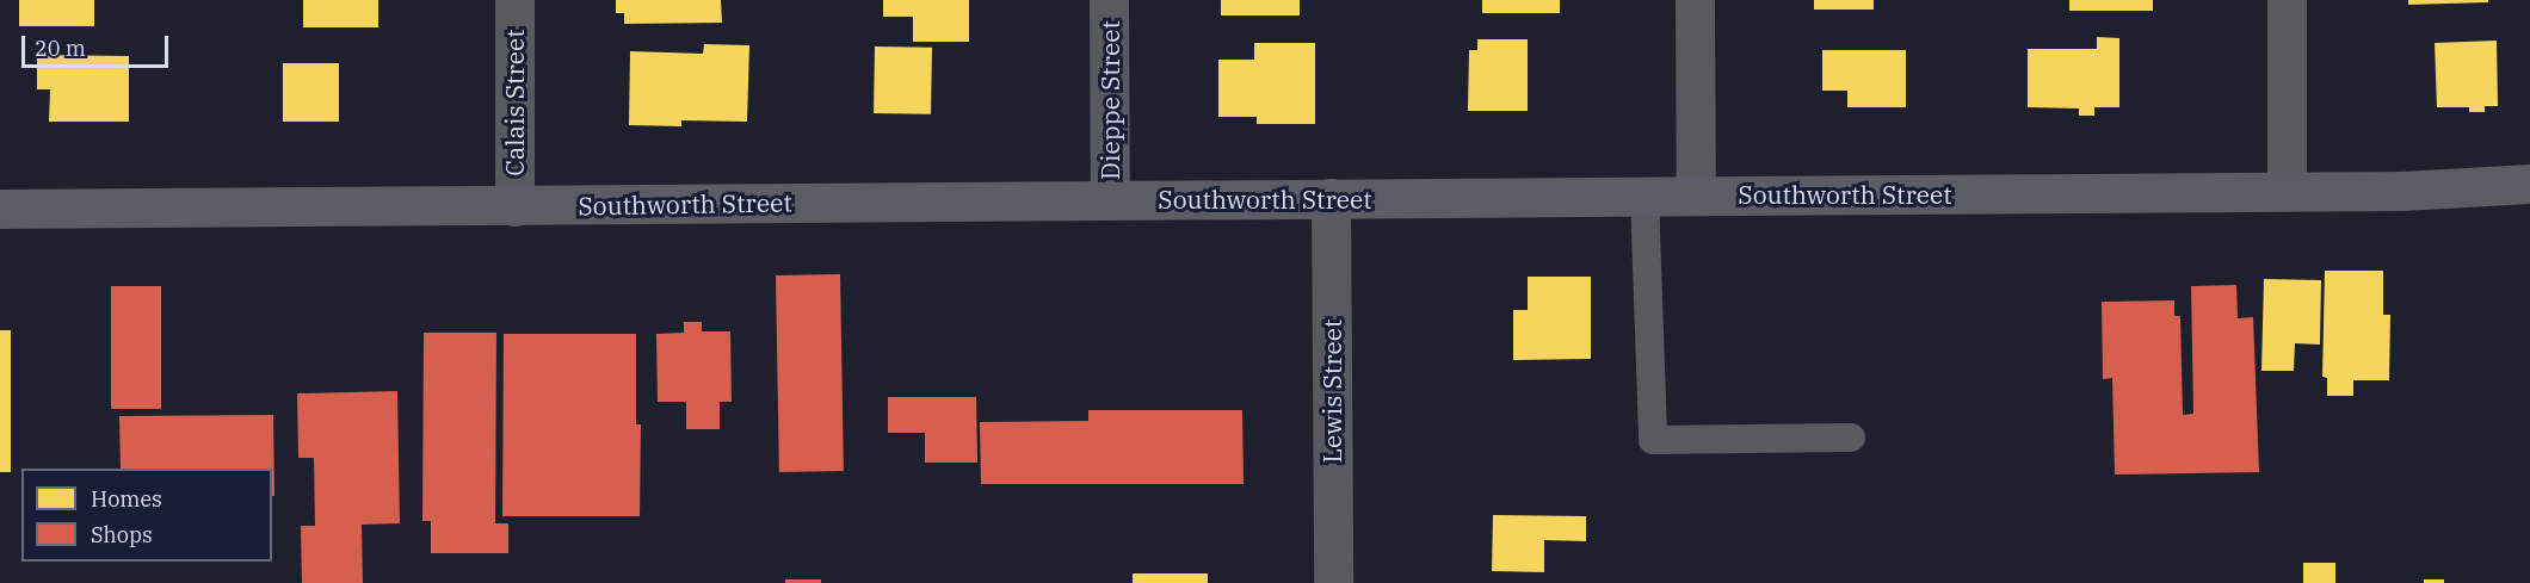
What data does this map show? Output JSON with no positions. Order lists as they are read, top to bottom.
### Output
{
  "streets": {
    "main road": ["Southworth Street"],
    "street": ["Dieppe Street", "Calais Street", "Lewis Street"]
  },
  "crossings": [
    ["Dieppe Street", "Southworth Street"],
    ["Calais Street", "Southworth Street"],
    ["Southworth Street", "Lewis Street"]
  ],
  "legend": ["Homes", "Shops"],
  "scale_bar": "20 m"
}
